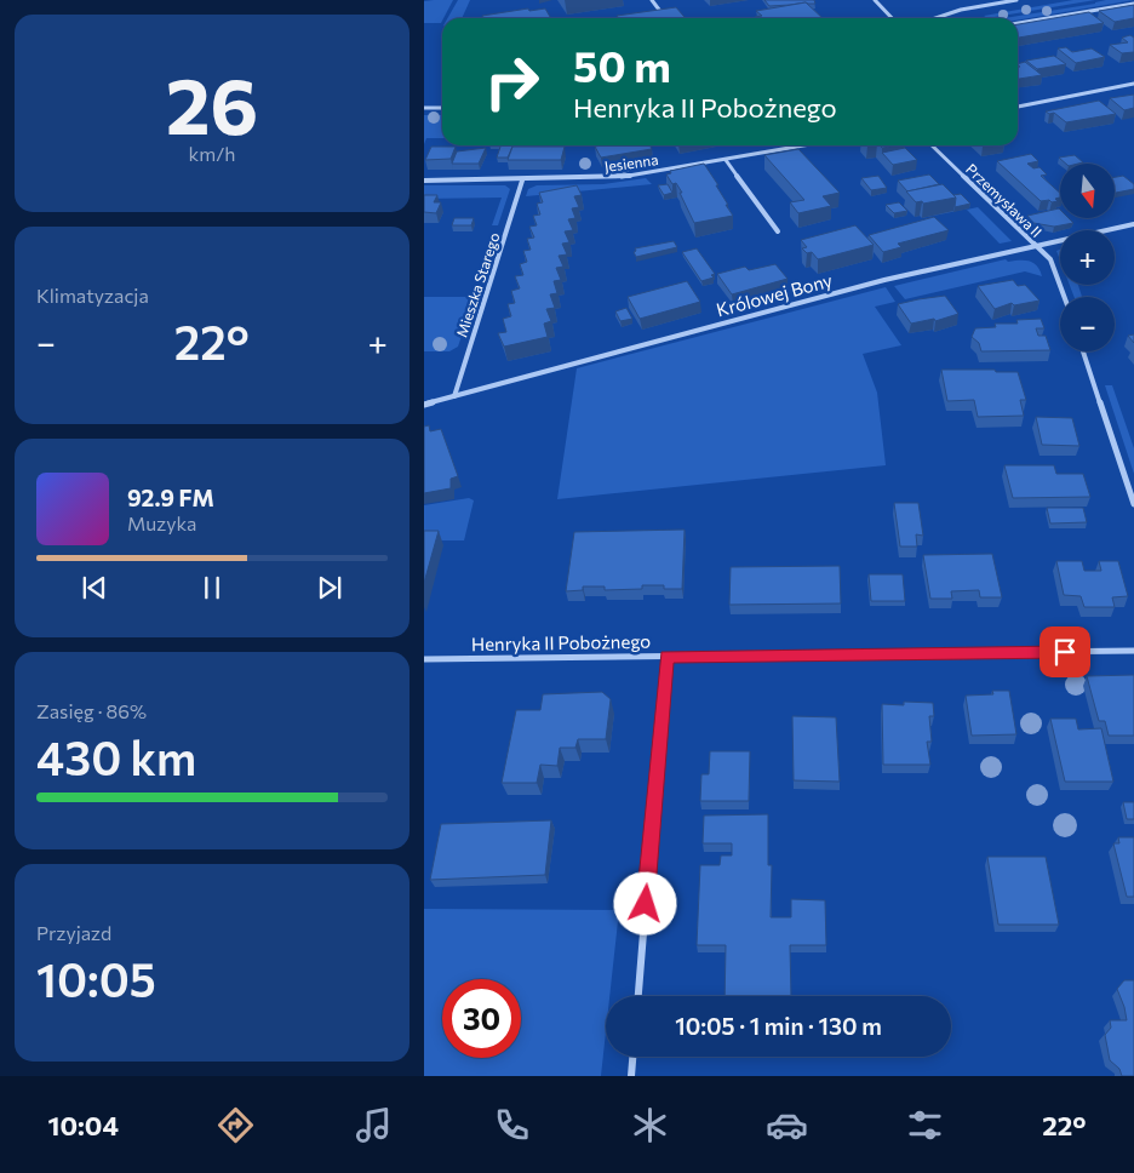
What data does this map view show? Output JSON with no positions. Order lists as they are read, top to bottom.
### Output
{
  "streets": {
    "street": [
      "Jesienna",
      "Przemysława II",
      "Mieszka Starego",
      "Królowej Bony",
      "Henryka II Pobożnego"
    ]
  },
  "crossings": [
    ["Jesienna", "Mieszka Starego"],
    ["Przemysława II", "Królowej Bony"],
    ["Mieszka Starego", "Królowej Bony"]
  ],
  "north": "bottom",
  "page": {
    "tile": [
      ["26", "km/h"],
      "Klimatyzacja",
      ["Zasięg · 86%", "430 km"],
      ["Przyjazd", "10:05"]
    ],
    "turn": ["50 m", "Henryka II Pobożnego"],
    "map_buttons": ["+", "−"],
    "heat": ["−", "22°", "+"],
    "song": ["92.9 FM", "Muzyka"],
    "limit": "30",
    "trip": "10:05 · 1 min · 130 m",
    "tabs": ["10:04", "22°"]
  }
}
